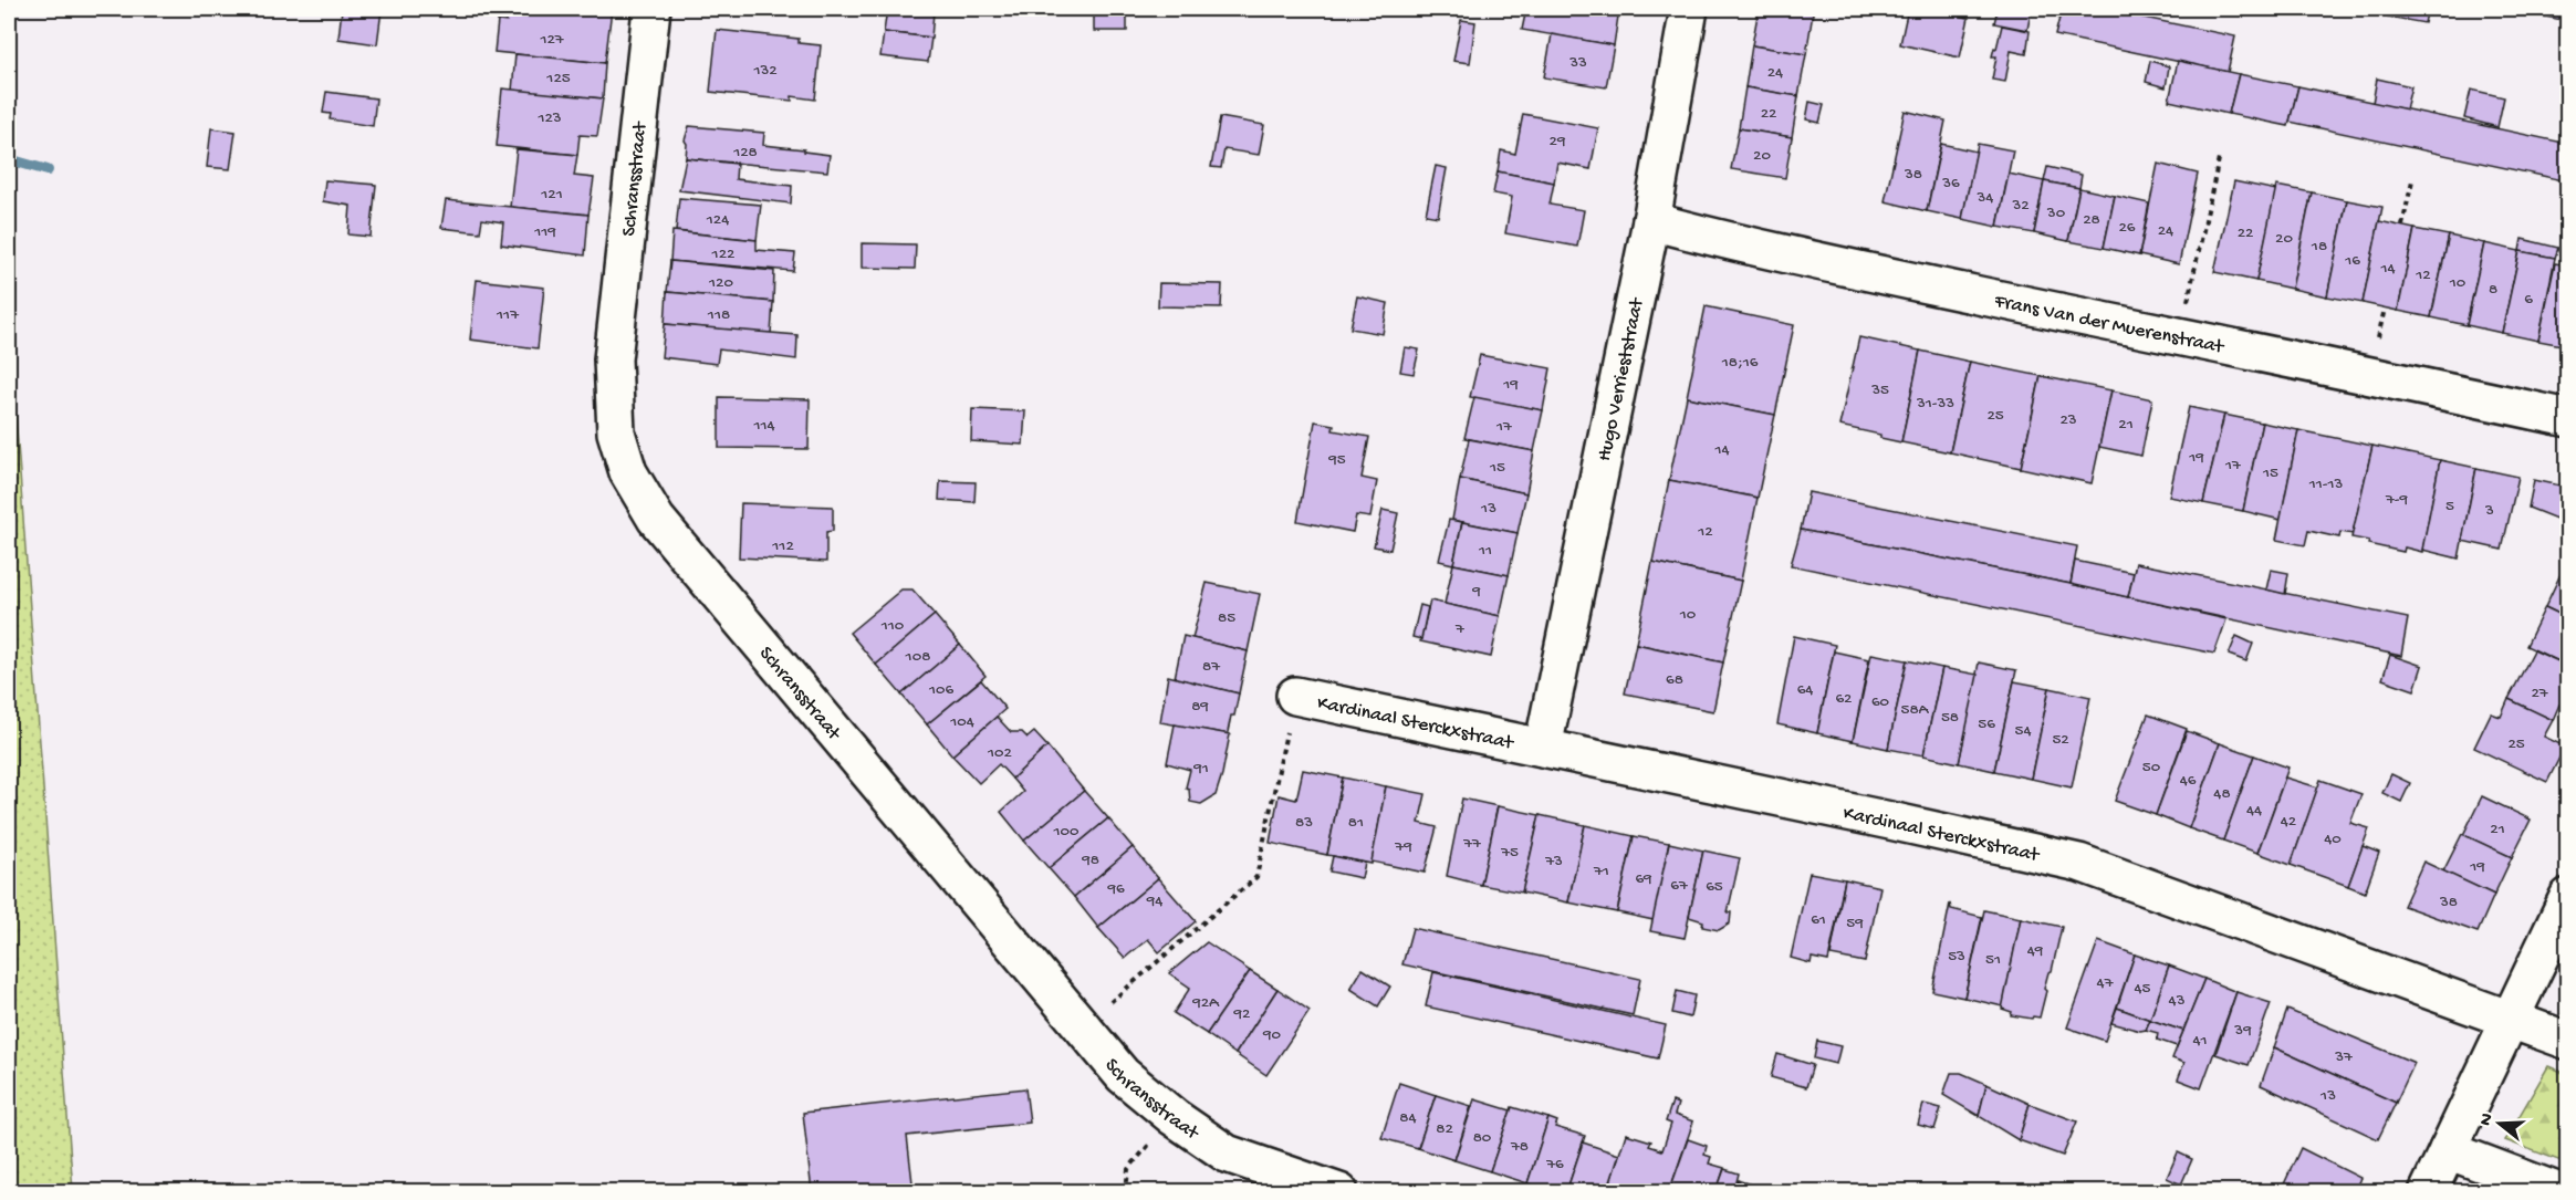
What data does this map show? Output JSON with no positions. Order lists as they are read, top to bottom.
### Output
{
  "streets": {
    "street": [
      "Schransstraat",
      "Frans Van der Muerenstraat",
      "Hugo Verrieststraat",
      "Kardinaal Sterckxstraat"
    ]
  },
  "crossings": [
    ["Frans Van der Muerenstraat", "Hugo Verrieststraat"],
    ["Hugo Verrieststraat", "Kardinaal Sterckxstraat"]
  ],
  "house_numbers": [
    "127",
    "33",
    "132",
    "24",
    "125",
    "22",
    "123",
    "29",
    "128",
    "20",
    "38",
    "36",
    "121",
    "34",
    "32",
    "30",
    "124",
    "28",
    "26",
    "24",
    "119",
    "22",
    "20",
    "18",
    "122",
    "16",
    "14",
    "12",
    "120",
    "10",
    "8",
    "6",
    "117",
    "118",
    "18;16",
    "19",
    "35",
    "31-33",
    "25",
    "23",
    "21",
    "114",
    "17",
    "14",
    "19",
    "95",
    "17",
    "15",
    "15",
    "11-13",
    "7-9",
    "5",
    "13",
    "3",
    "12",
    "112",
    "11",
    "9",
    "10",
    "85",
    "110",
    "7",
    "108",
    "87",
    "68",
    "106",
    "64",
    "27",
    "62",
    "60",
    "89",
    "58A",
    "58",
    "104",
    "56",
    "54",
    "52",
    "25",
    "102",
    "50",
    "91",
    "46",
    "48",
    "44",
    "42",
    "83",
    "81",
    "21",
    "100",
    "40",
    "77",
    "79",
    "75",
    "98",
    "73",
    "19",
    "71",
    "69",
    "67",
    "65",
    "96",
    "94",
    "38",
    "61",
    "59",
    "49",
    "53",
    "51",
    "47",
    "45",
    "43",
    "92A",
    "92",
    "39",
    "90",
    "41",
    "37",
    "13",
    "84",
    "82",
    "80",
    "78",
    "76"
  ],
  "north": "left"
}
